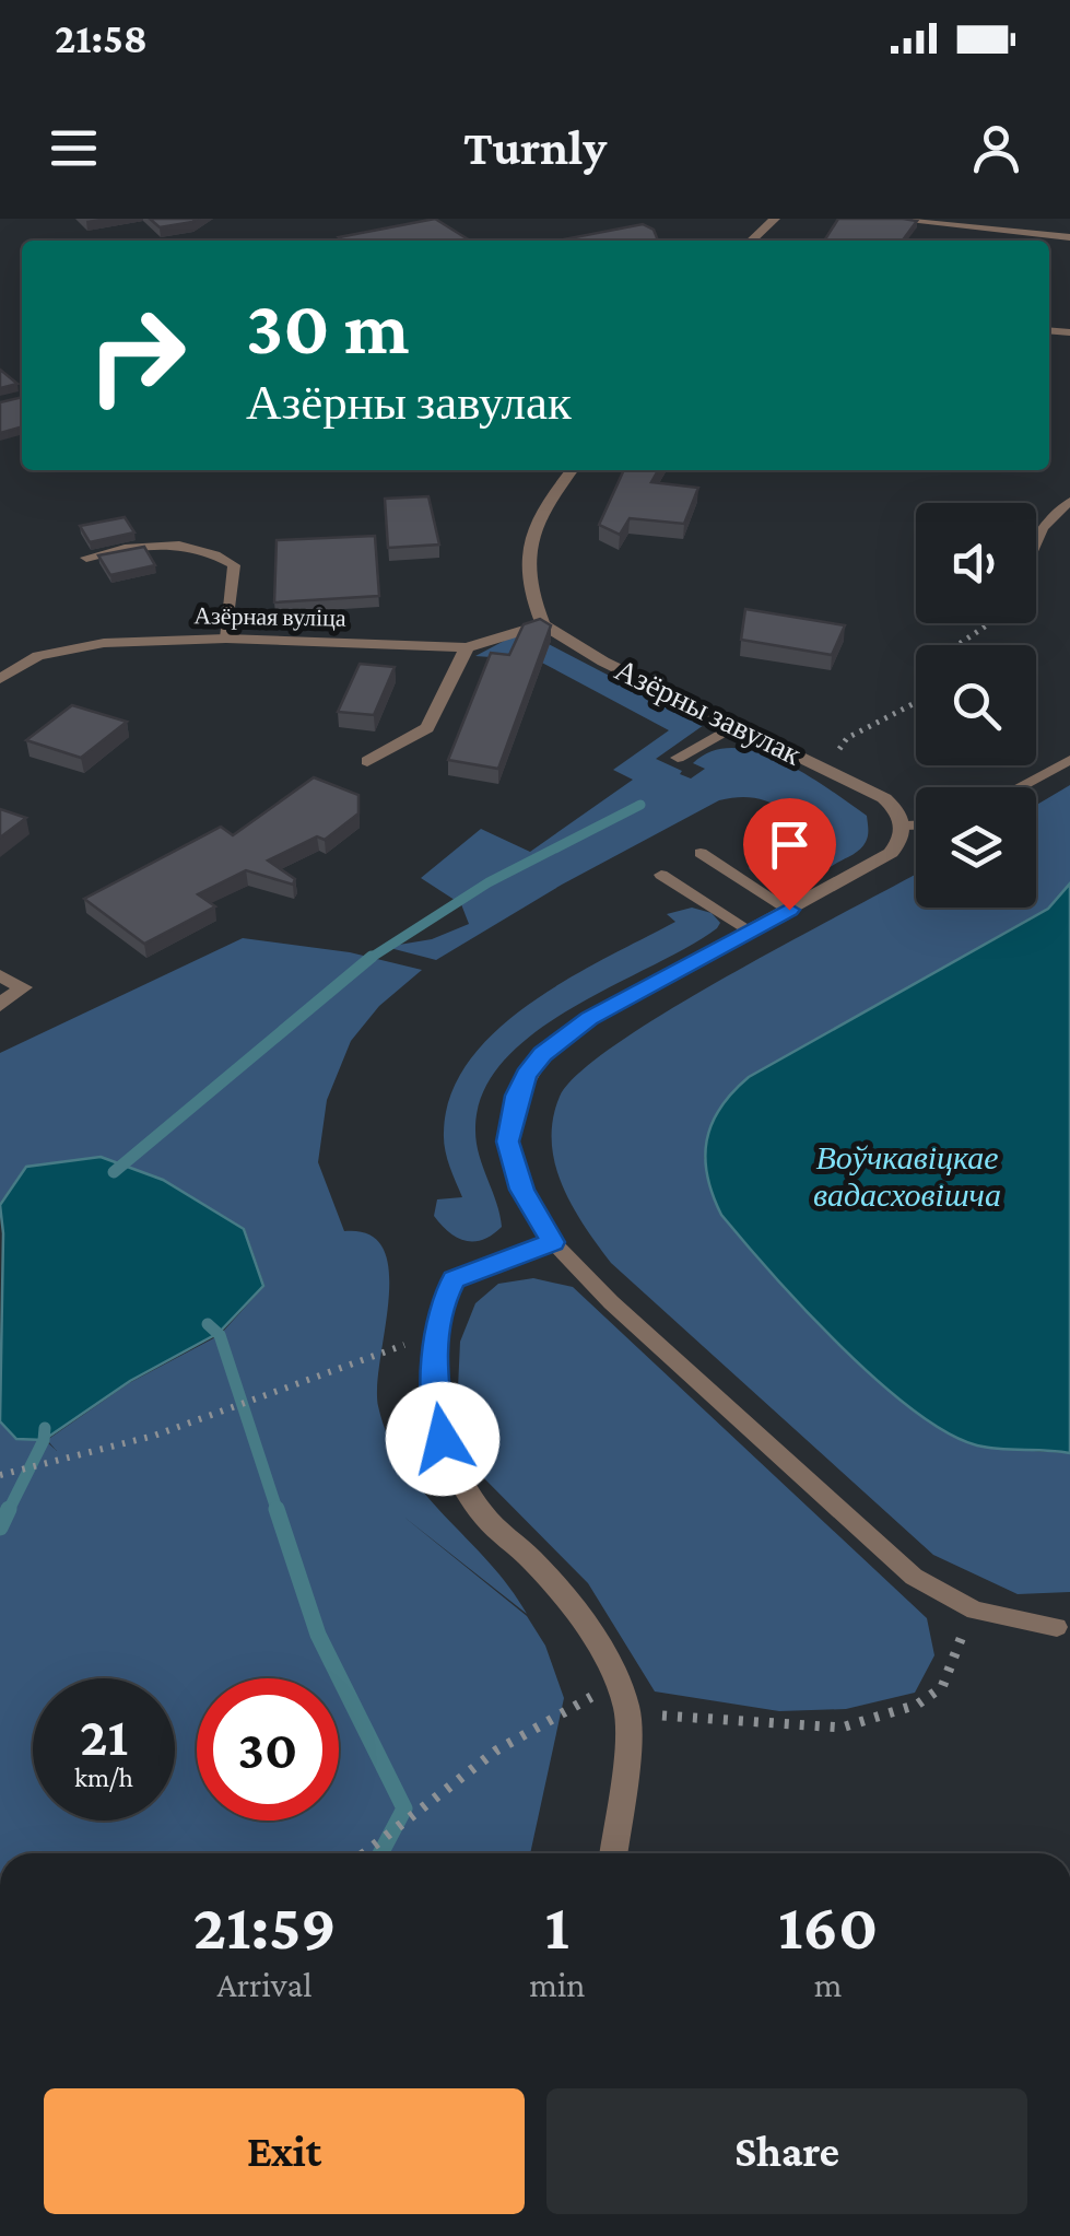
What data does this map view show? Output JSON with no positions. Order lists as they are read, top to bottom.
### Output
{
  "streets": {
    "street": ["Азёрная вуліца", "Азёрны завулак"]
  },
  "crossings": [
    ["Азёрная вуліца", "Азёрны завулак"]
  ],
  "water": ["Воўчкавіцкае вадасховішча"],
  "page": {
    "status": "21:58",
    "header": "Turnly",
    "turn": ["30 m", "Азёрны завулак"],
    "speed": "21 km/h",
    "limit": "30",
    "eta": [
      "21:59",
      "Arrival",
      "1",
      "min",
      "160",
      "m"
    ],
    "buttons": ["Exit", "Share"]
  }
}
